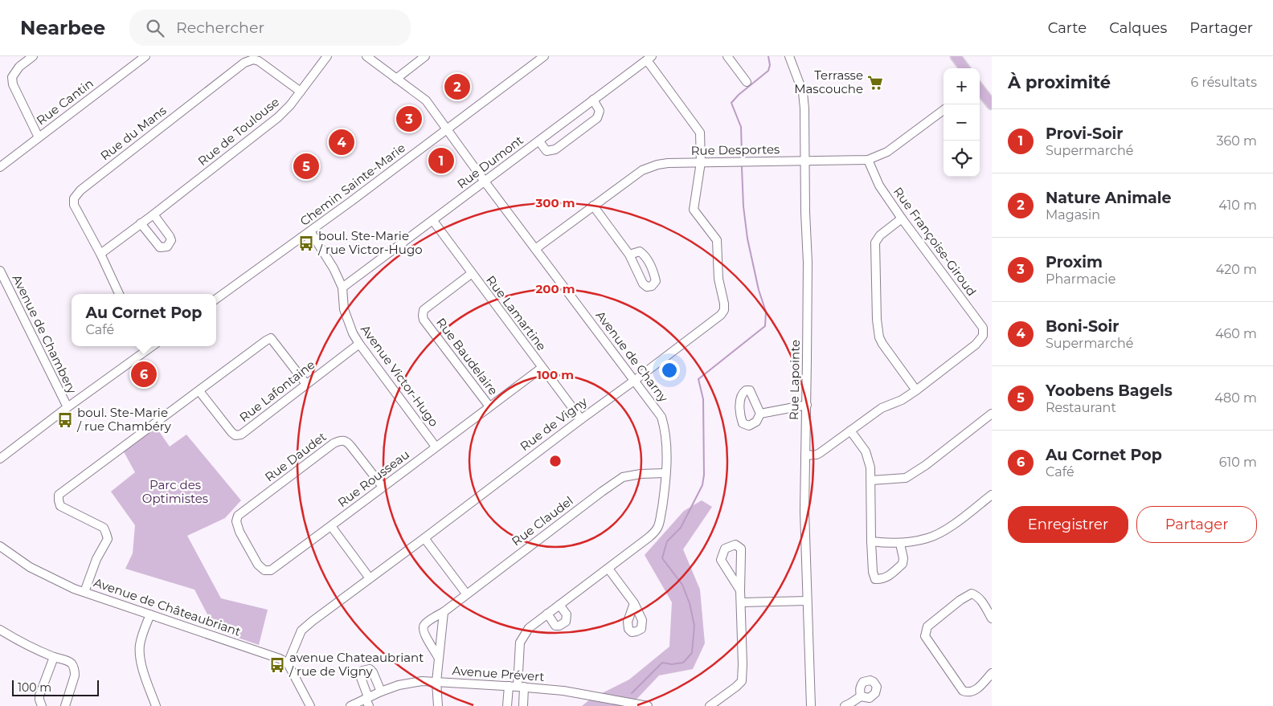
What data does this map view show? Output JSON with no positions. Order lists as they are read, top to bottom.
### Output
{
  "streets": {
    "street": [
      "Rue Cantin",
      "Rue de Toulouse",
      "Rue du Mans",
      "Rue Desportes",
      "Rue Dumont",
      "Chemin Sainte-Marie",
      "Rue Françoise-Giroud",
      "Rue Lamartine",
      "Avenue de Chambery",
      "Rue Baudelaire",
      "Avenue de Charny",
      "Avenue Victor-Hugo",
      "Rue Lapointe",
      "Rue Lafontaine",
      "Rue de Vigny",
      "Rue Daudet",
      "Rue Rousseau",
      "Rue Claudel",
      "Avenue de Châteaubriant",
      "Avenue Prévert"
    ]
  },
  "crossings": [
    ["Rue de Toulouse", "Rue du Mans"],
    ["Rue Desportes", "Rue Françoise-Giroud"],
    ["Rue Desportes", "Avenue de Charny"],
    ["Rue Desportes", "Rue Lapointe"],
    ["Rue Desportes", "Rue de Vigny"],
    ["Rue Dumont", "Rue Lamartine"],
    ["Rue Dumont", "Avenue de Charny"],
    ["Rue Dumont", "Avenue Victor-Hugo"],
    ["Chemin Sainte-Marie", "Avenue de Charny"],
    ["Chemin Sainte-Marie", "Avenue Victor-Hugo"],
    ["Rue Françoise-Giroud", "Rue Lapointe"],
    ["Rue Lamartine", "Rue Baudelaire"],
    ["Rue Lamartine", "Rue de Vigny"],
    ["Rue Lamartine", "Rue Rousseau"],
    ["Rue Baudelaire", "Rue Rousseau"],
    ["Avenue de Charny", "Rue de Vigny"],
    ["Avenue de Charny", "Rue Claudel"],
    ["Avenue de Charny", "Avenue Prévert"],
    ["Avenue Victor-Hugo", "Rue Lafontaine"],
    ["Avenue Victor-Hugo", "Rue Rousseau"],
    ["Rue de Vigny", "Avenue de Châteaubriant"],
    ["Rue Daudet", "Rue Rousseau"]
  ],
  "parks": ["Parc des Optimistes"],
  "places": {
    "supermarket": ["Terrasse Mascouche"],
    "bus stop": ["boul. Ste-Marie / rue Victor-Hugo", "boul. Ste-Marie / rue Chambéry", "avenue Chateaubriant / rue de Vigny"]
  },
  "scale_bar": "100 m",
  "page": {
    "header": "Nearbee",
    "search": "Rechercher",
    "nav": ["Carte", "Calques", "Partager"],
    "heading": ["À proximité", "6 résultats"],
    "map_buttons": ["+", "−"],
    "pins": [
      "2",
      "3",
      "4",
      "1",
      "5",
      "6"
    ],
    "list": [
      {
        "mark": "1",
        "name": "Provi-Soir",
        "note": "Supermarché",
        "value": "360 m"
      },
      {
        "mark": "2",
        "name": "Nature Animale",
        "note": "Magasin",
        "value": "410 m"
      },
      {
        "mark": "3",
        "name": "Proxim",
        "note": "Pharmacie",
        "value": "420 m"
      },
      {
        "mark": "4",
        "name": "Boni-Soir",
        "note": "Supermarché",
        "value": "460 m"
      },
      {
        "mark": "5",
        "name": "Yoobens Bagels",
        "note": "Restaurant",
        "value": "480 m"
      },
      {
        "mark": "6",
        "name": "Au Cornet Pop",
        "note": "Café",
        "value": "610 m"
      }
    ],
    "popup": ["Au Cornet Pop", "Café"],
    "buttons": ["Enregistrer", "Partager"],
    "scale": "100 m"
  },
  "rings": ["300 m", "200 m", "100 m"]
}
